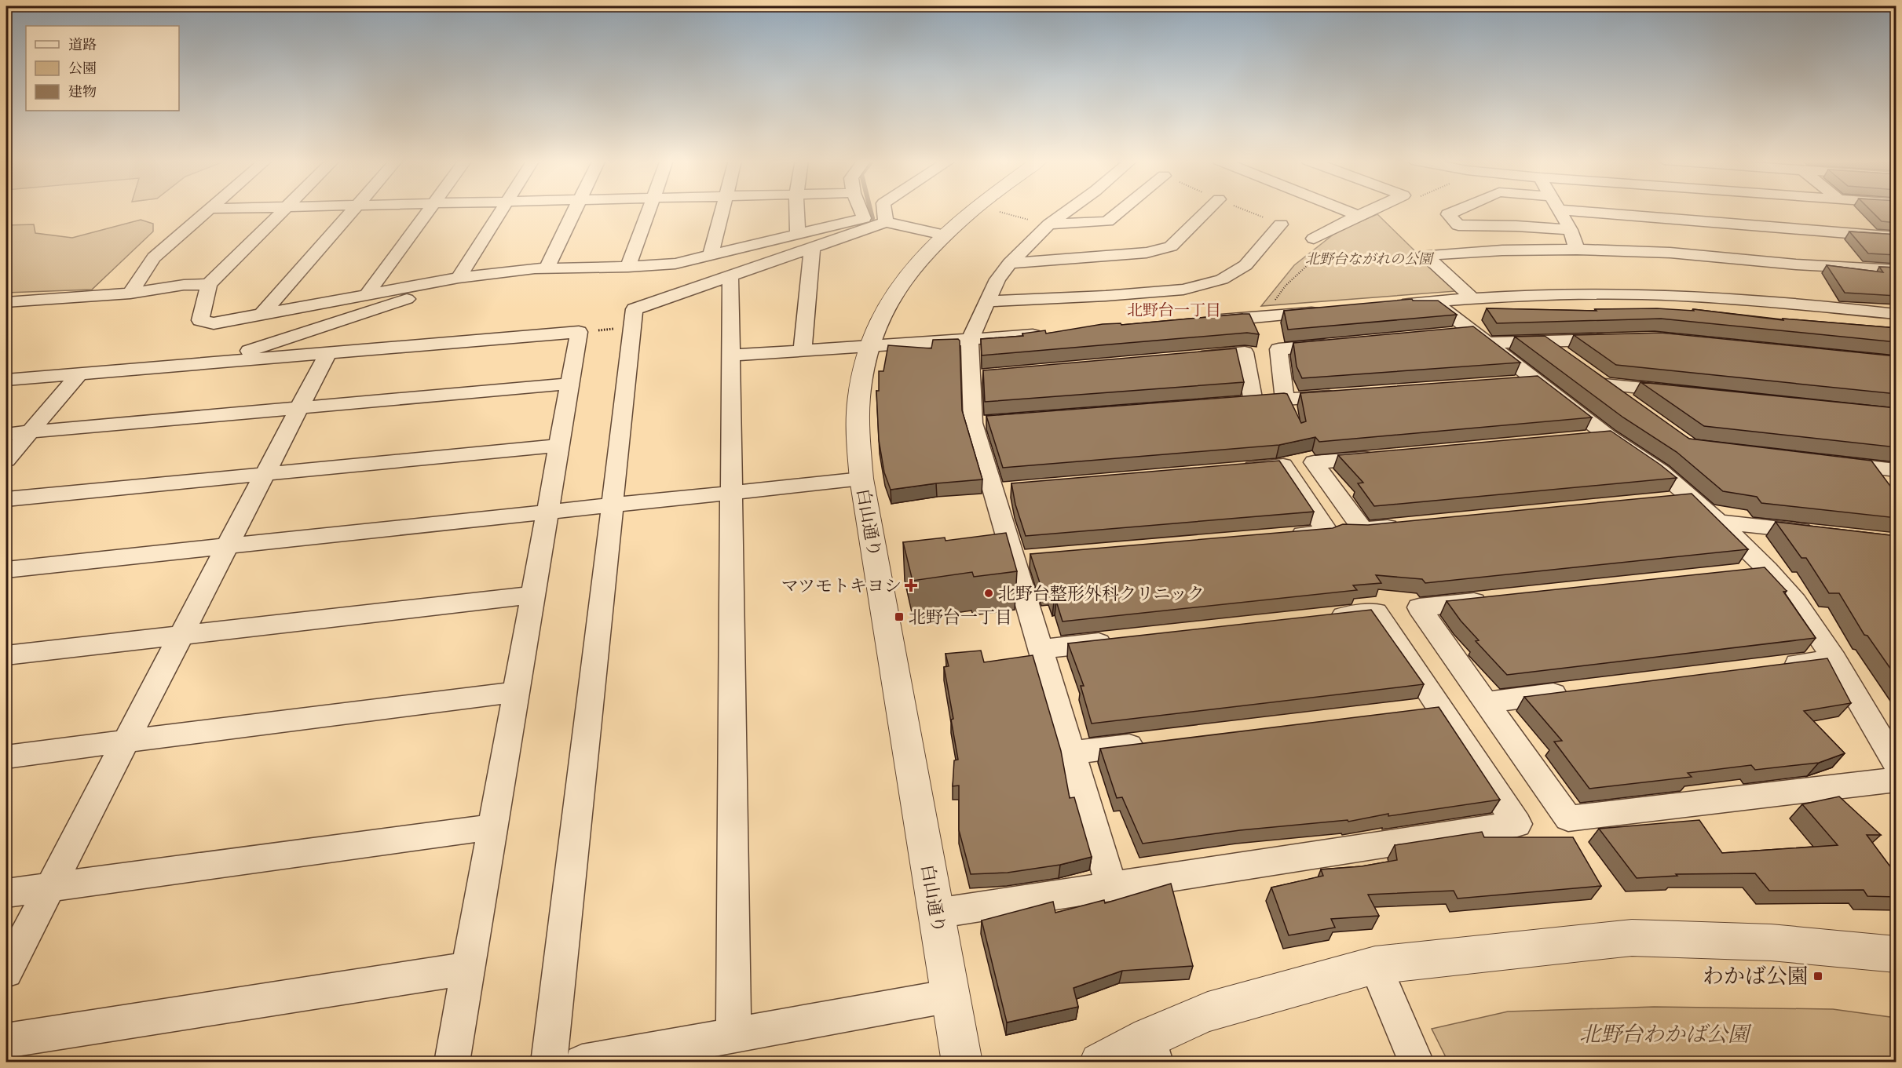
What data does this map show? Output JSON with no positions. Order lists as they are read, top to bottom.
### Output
{
  "streets": {
    "street": ["白山通り"]
  },
  "districts": ["北野台一丁目"],
  "parks": ["北野台ながれの公園", "北野台わかば公園"],
  "places": {
    "health": ["マツモトキヨシ"],
    "other": ["北野台整形外科クリニック"],
    "transit": ["北野台一丁目", "わかば公園"]
  },
  "legend": ["道路", "公園", "建物"]
}
